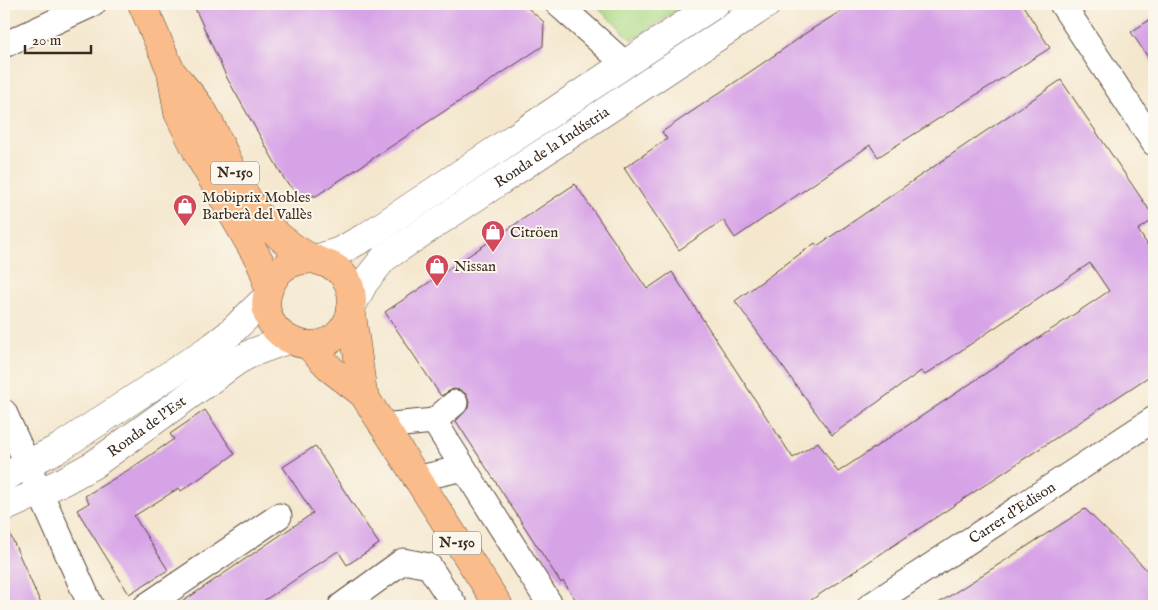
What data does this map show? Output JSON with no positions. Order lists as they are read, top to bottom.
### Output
{
  "streets": {
    "main road": ["N-150"],
    "street": ["Ronda de la Indústria", "Ronda de l'Est", "Carrer d'Edison"]
  },
  "crossings": [
    ["Ronda de la Indústria", "N-150"],
    ["Ronda de la Indústria", "Ronda de l'Est"],
    ["N-150", "Ronda de l'Est"]
  ],
  "places": {
    "shop": ["Mobiprix Mobles Barberà del Vallès", "Citröen", "Nissan"]
  },
  "scale_bar": "20 m"
}
